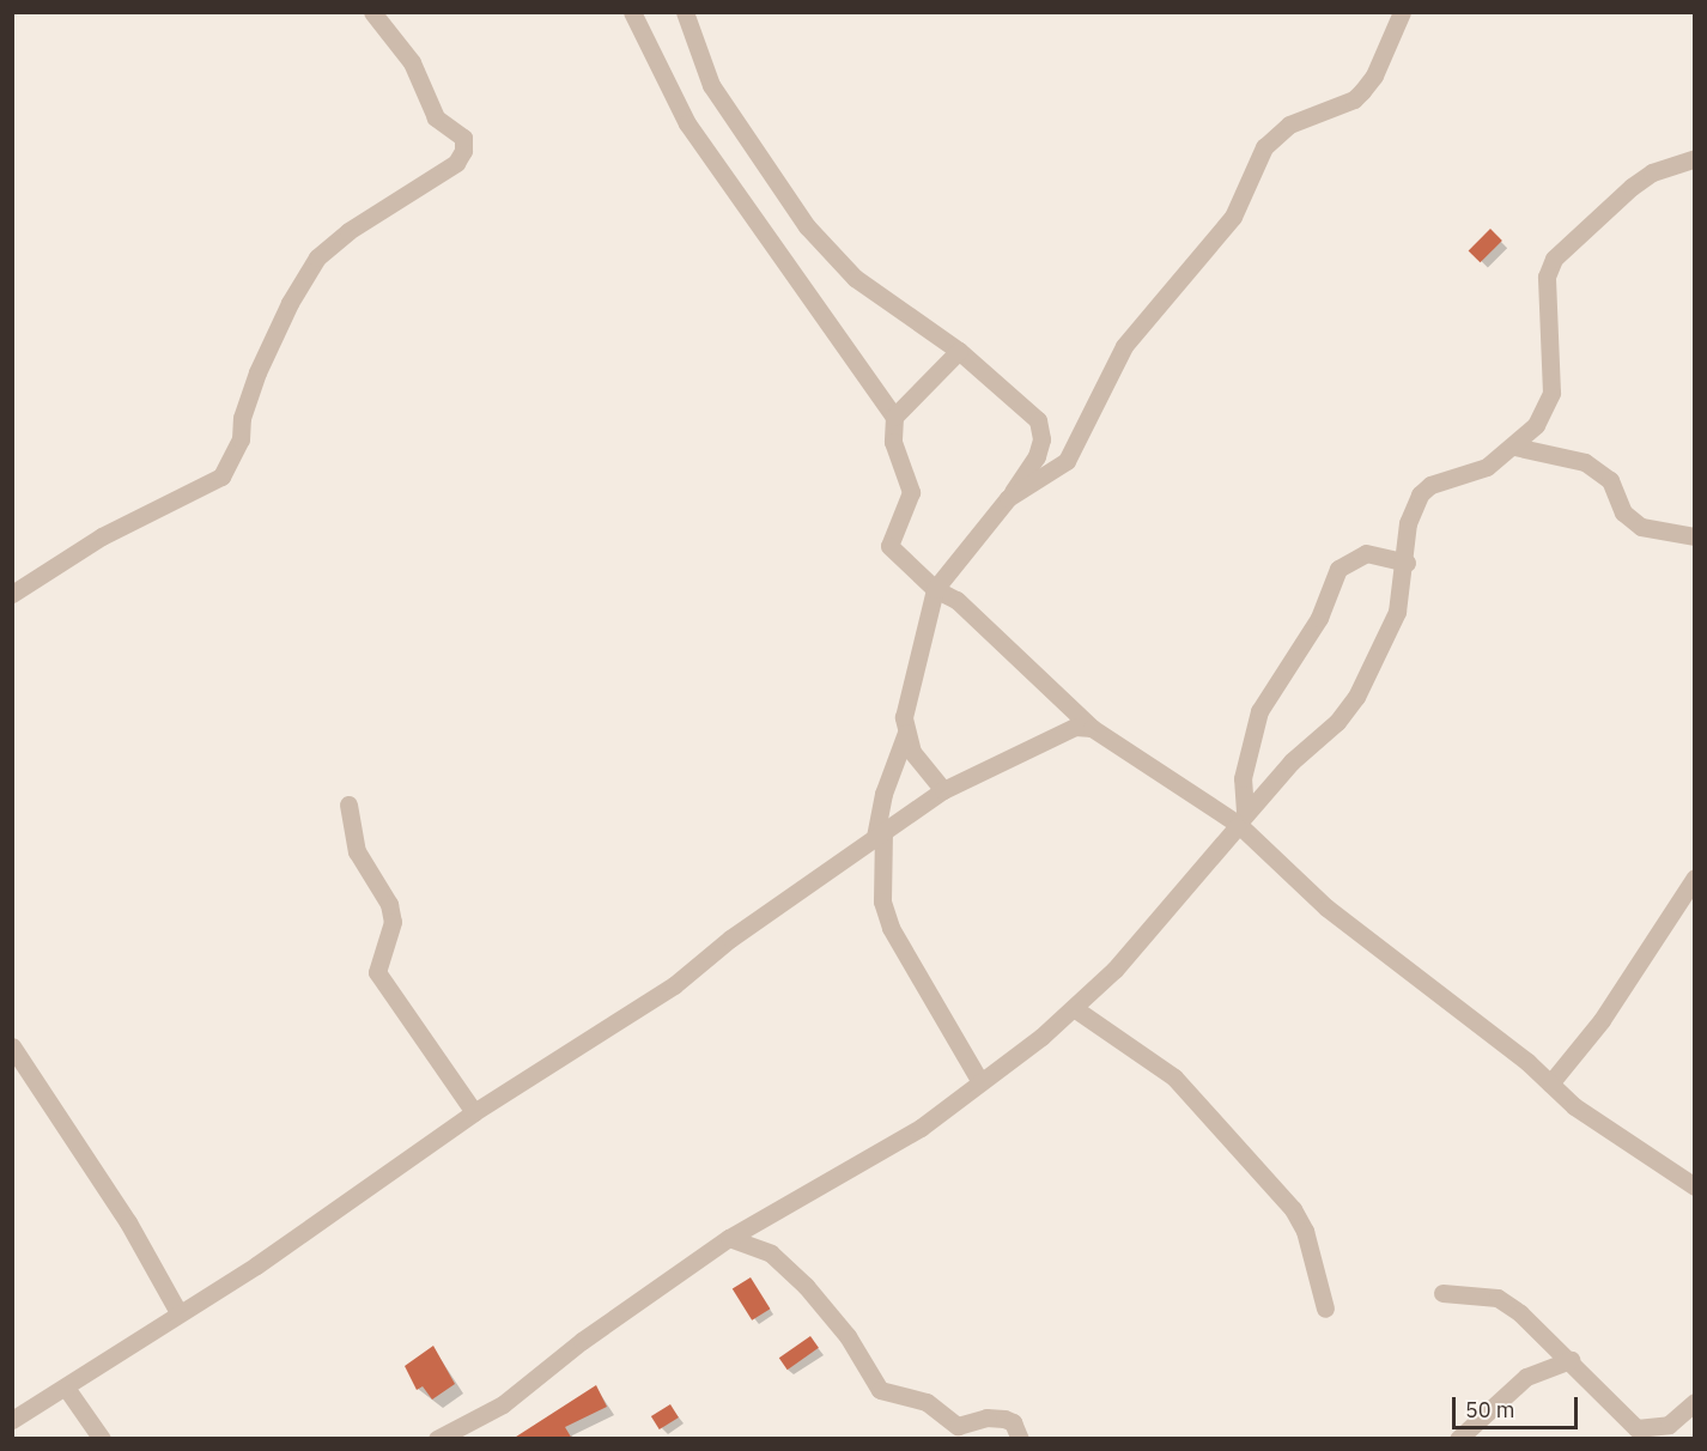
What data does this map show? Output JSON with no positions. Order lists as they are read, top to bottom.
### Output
{
  "scale_bar": "50 m"
}
